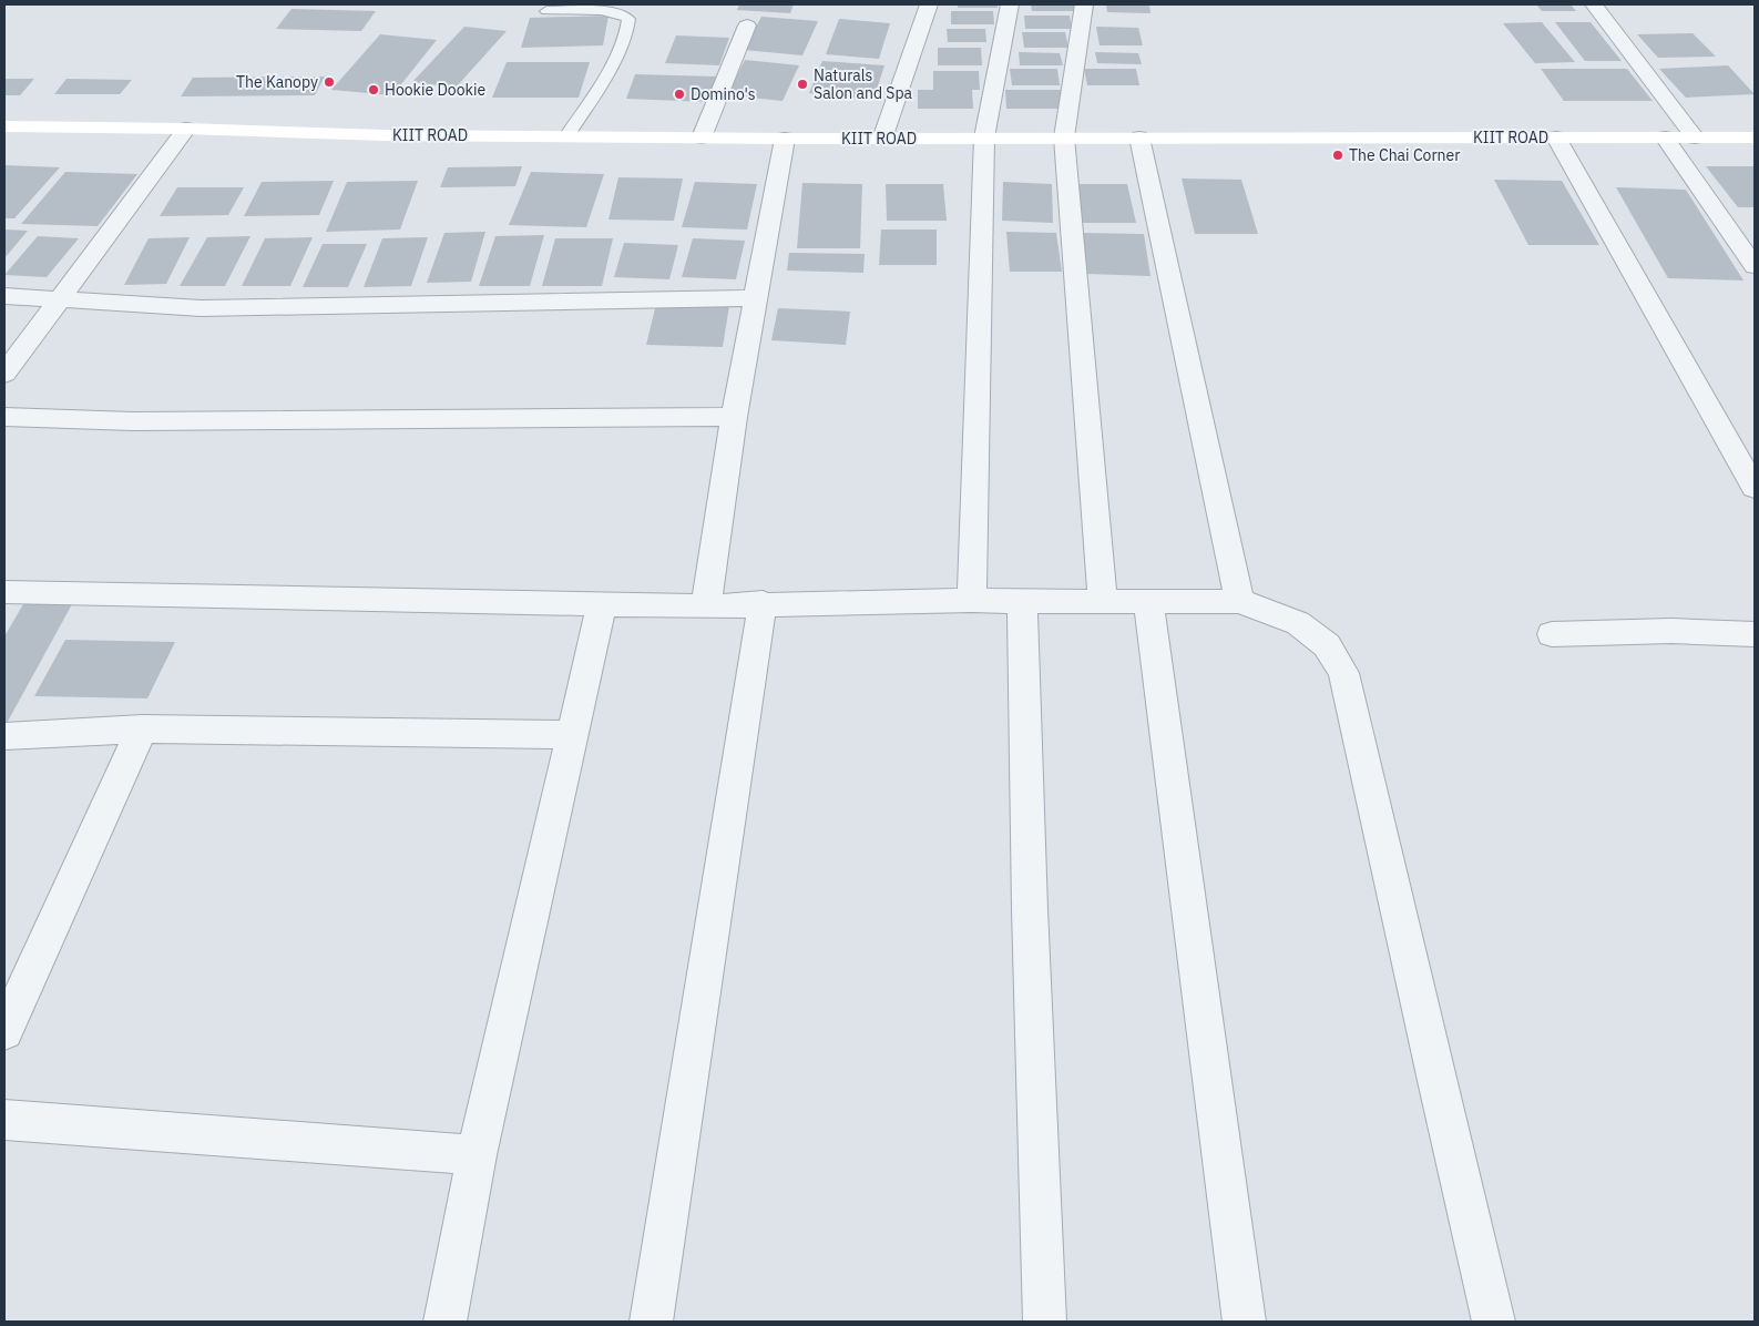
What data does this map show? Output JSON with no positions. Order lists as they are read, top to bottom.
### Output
{
  "streets": {
    "main road": ["KIIT ROAD"]
  },
  "places": [
    "The Kanopy",
    "Naturals Salon and Spa",
    "Hookie Dookie",
    "Domino's",
    "The Chai Corner"
  ]
}
